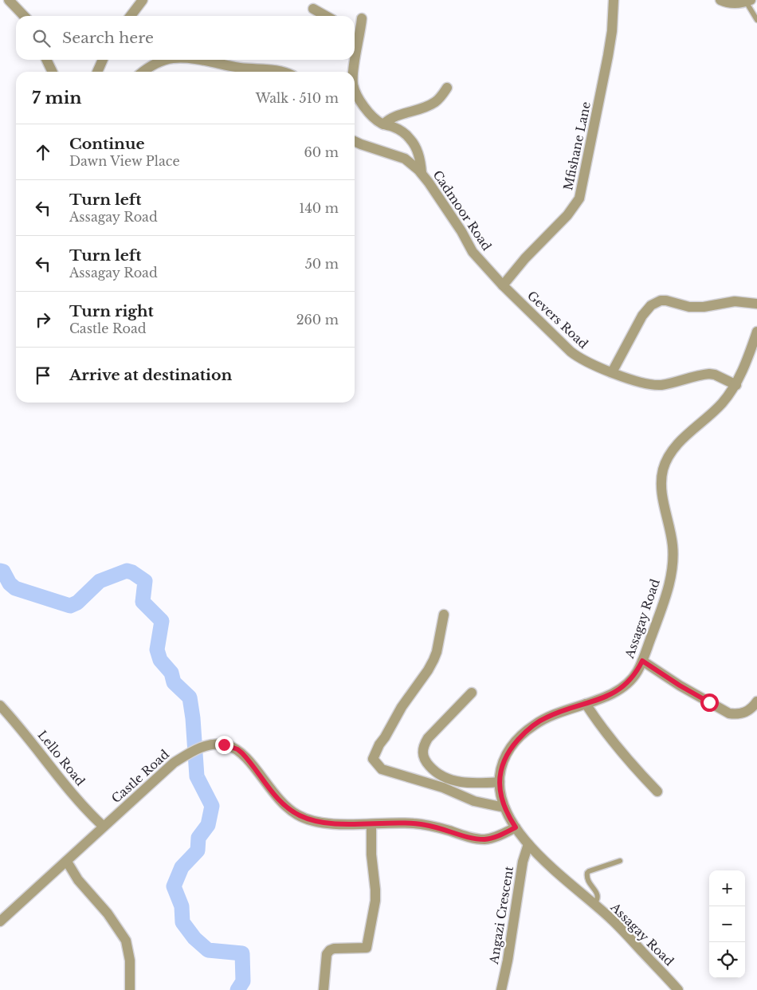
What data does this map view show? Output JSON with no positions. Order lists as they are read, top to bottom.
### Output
{
  "streets": {
    "street": [
      "Mfishane Lane",
      "Cadmoor Road",
      "Gevers Road",
      "Assagay Road",
      "Lello Road",
      "Castle Road",
      "Angazi Crescent"
    ]
  },
  "crossings": [
    ["Mfishane Lane", "Cadmoor Road"],
    ["Mfishane Lane", "Gevers Road"],
    ["Cadmoor Road", "Gevers Road"],
    ["Gevers Road", "Assagay Road"],
    ["Assagay Road", "Castle Road"],
    ["Assagay Road", "Angazi Crescent"],
    ["Lello Road", "Castle Road"]
  ],
  "page": {
    "search": "Search here",
    "heading": ["7 min", "Walk · 510 m"],
    "list": [
      ["Continue", "Dawn View Place", "60 m"],
      ["Turn left", "Assagay Road", "140 m"],
      ["Turn left", "Assagay Road", "50 m"],
      ["Turn right", "Castle Road", "260 m"],
      "Arrive at destination"
    ],
    "map_buttons": ["+", "−"]
  }
}
